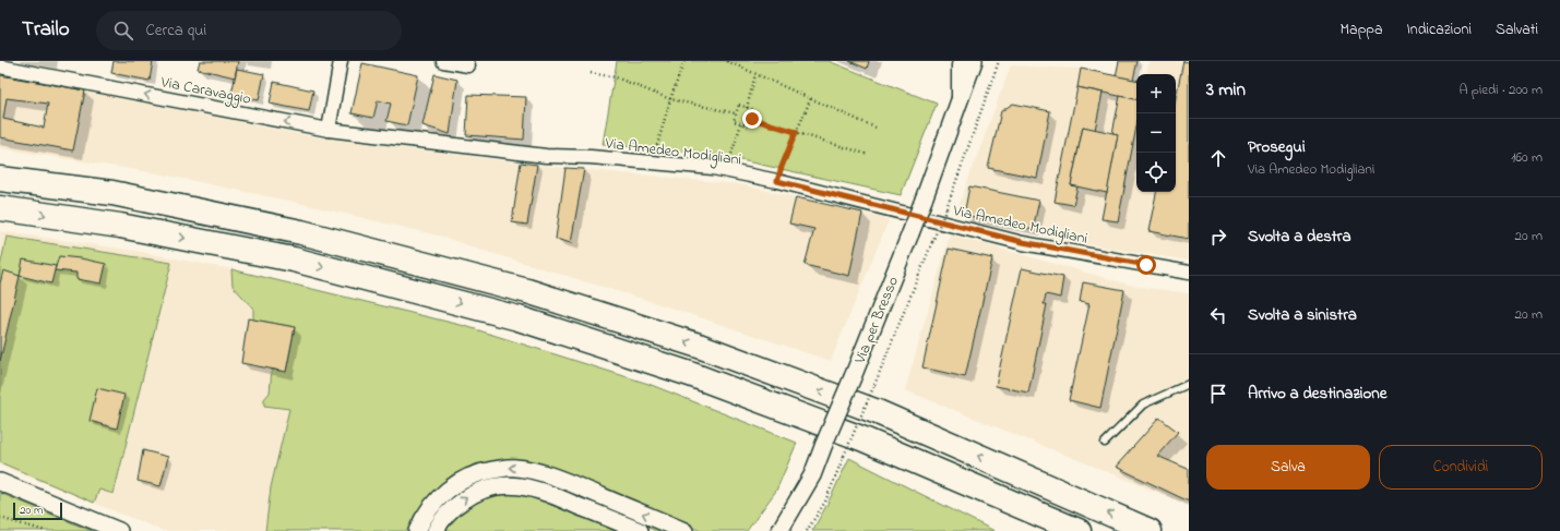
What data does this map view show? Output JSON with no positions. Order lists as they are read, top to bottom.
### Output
{
  "streets": {
    "street": ["Via Caravaggio", "Via Amedeo Modigliani", "Via per Bresso"]
  },
  "crossings": [
    ["Via Caravaggio", "Via Amedeo Modigliani"]
  ],
  "one_way": ["Via Caravaggio"],
  "scale_bar": "20 m",
  "page": {
    "header": "Trailo",
    "search": "Cerca qui",
    "nav": ["Mappa", "Indicazioni", "Salvati"],
    "heading": ["3 min", "A piedi · 200 m"],
    "map_buttons": ["+", "−"],
    "list": [
      ["Prosegui", "Via Amedeo Modigliani", "160 m"],
      ["Svolta a destra", "20 m"],
      ["Svolta a sinistra", "20 m"],
      "Arrivo a destinazione"
    ],
    "buttons": ["Salva", "Condividi"],
    "scale": "20 m"
  }
}
